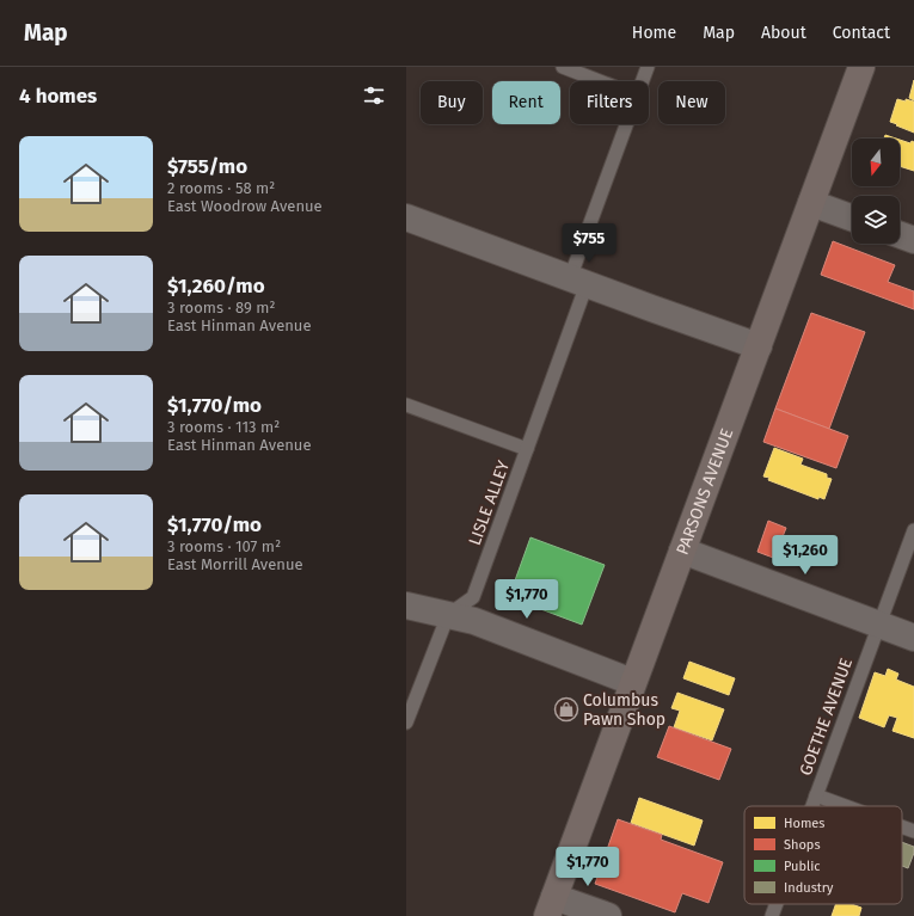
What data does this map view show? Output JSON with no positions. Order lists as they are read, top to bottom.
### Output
{
  "streets": {
    "main road": ["PARSONS AVENUE"],
    "lane": ["LISLE ALLEY", "GOETHE AVENUE"]
  },
  "places": {
    "shop": ["Columbus Pawn Shop"]
  },
  "legend": [
    "Homes",
    "Shops",
    "Public",
    "Industry"
  ],
  "north": "bottom",
  "page": {
    "header": "Map",
    "nav": [
      "Home",
      "Map",
      "About",
      "Contact"
    ],
    "heading": "4 homes",
    "chip": [
      "Buy",
      "Rent",
      "Filters",
      "New"
    ],
    "list": [
      {
        "name": "$755/mo",
        "note": "2 rooms · 58 m² · East Woodrow Avenue"
      },
      {
        "name": "$1,260/mo",
        "note": "3 rooms · 89 m² · East Hinman Avenue"
      },
      {
        "name": "$1,770/mo",
        "note": "3 rooms · 113 m² · East Hinman Avenue"
      },
      {
        "name": "$1,770/mo",
        "note": "3 rooms · 107 m² · East Morrill Avenue"
      }
    ],
    "price": [
      "$755",
      "$1,260",
      "$1,770",
      "$1,770"
    ]
  }
}
